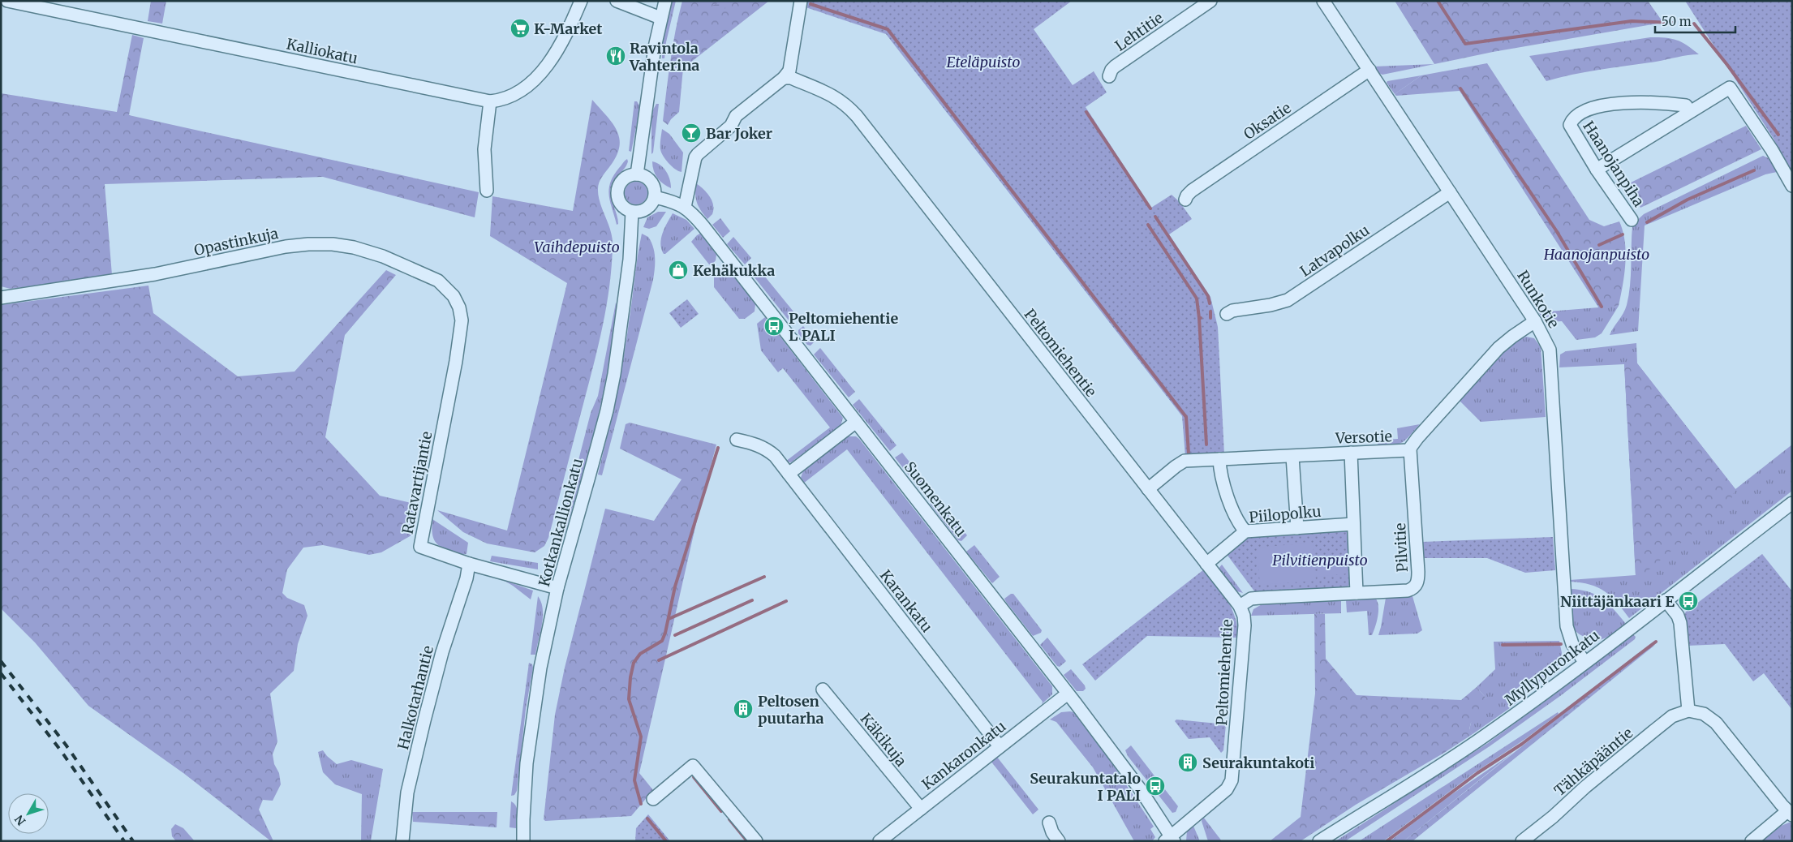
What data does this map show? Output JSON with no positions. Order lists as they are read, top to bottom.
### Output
{
  "streets": {
    "street": [
      "Lehtitie",
      "Kalliokatu",
      "Oksatie",
      "Haanojanpiha",
      "Opastinkuja",
      "Latvapolku",
      "Runkotie",
      "Peltomiehentie",
      "Versotie",
      "Ratavartijantie",
      "Suomenkatu",
      "Piilopolku",
      "Kotkankallionkatu",
      "Pilvitie",
      "Karankatu",
      "Myllypuronkatu",
      "Halkotarhantie",
      "Käkikuja",
      "Kankaronkatu",
      "Tähkäpääntie"
    ]
  },
  "crossings": [
    ["Oksatie", "Runkotie"],
    ["Opastinkuja", "Ratavartijantie"],
    ["Latvapolku", "Runkotie"],
    ["Runkotie", "Versotie"],
    ["Runkotie", "Myllypuronkatu"],
    ["Peltomiehentie", "Versotie"],
    ["Peltomiehentie", "Suomenkatu"],
    ["Peltomiehentie", "Piilopolku"],
    ["Peltomiehentie", "Pilvitie"],
    ["Versotie", "Pilvitie"],
    ["Ratavartijantie", "Kotkankallionkatu"],
    ["Ratavartijantie", "Halkotarhantie"],
    ["Suomenkatu", "Kotkankallionkatu"],
    ["Suomenkatu", "Kankaronkatu"],
    ["Karankatu", "Kankaronkatu"],
    ["Käkikuja", "Kankaronkatu"]
  ],
  "parks": [
    "Eteläpuisto",
    "Vaihdepuisto",
    "Haanojanpuisto",
    "Pilvitienpuisto"
  ],
  "places": {
    "supermarket": ["K-Market"],
    "restaurant": ["Ravintola Vahterina"],
    "bar": ["Bar Joker"],
    "shop": ["Kehäkukka"],
    "bus stop": ["Peltomiehentie L PALI", "Niittäjänkaari E", "Seurakuntatalo I PALI"],
    "building": ["Peltosen puutarha", "Seurakuntakoti"]
  },
  "scale_bar": "50 m",
  "north": "bottom left"
}
